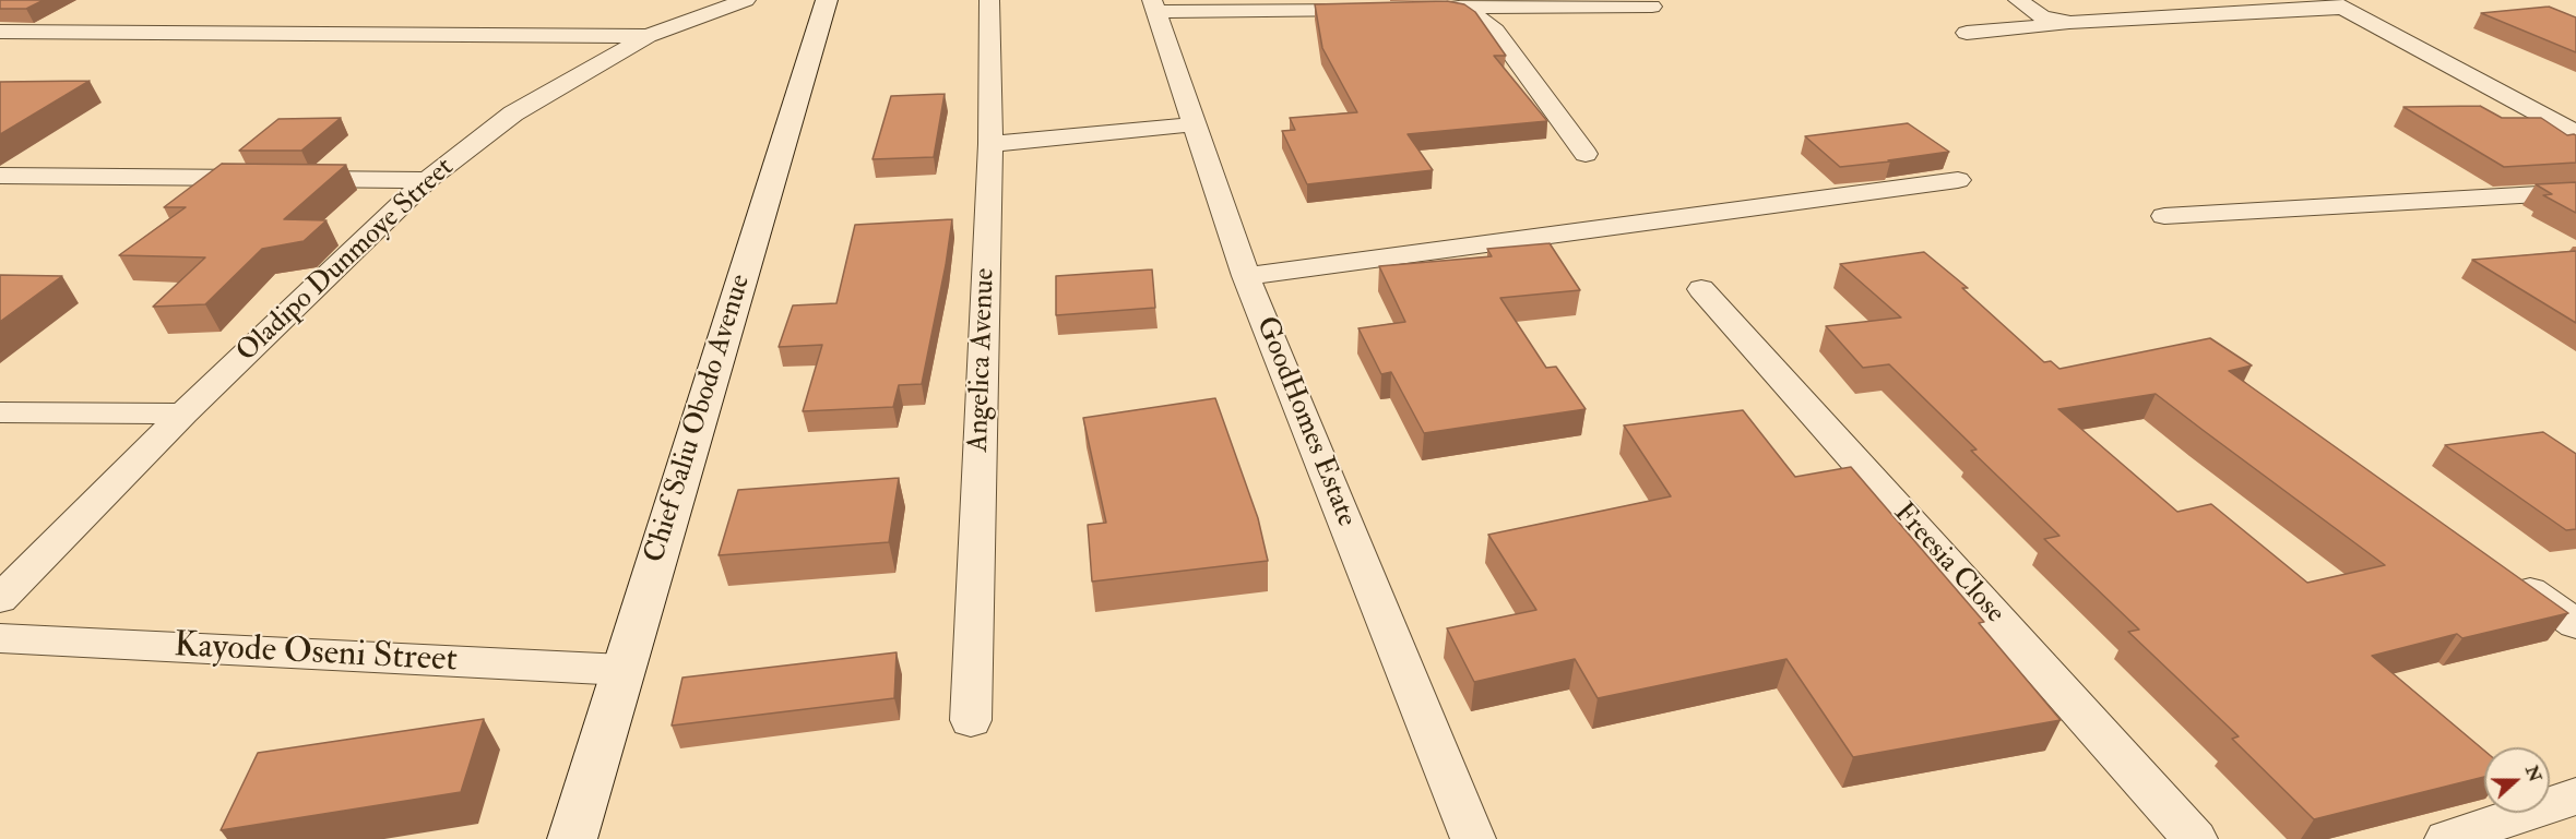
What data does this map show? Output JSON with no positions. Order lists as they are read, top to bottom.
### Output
{
  "streets": {
    "street": [
      "Oladipo Dunmoye Street",
      "Angelica Avenue",
      "Chief Saliu Obodo Avenue",
      "GoodHomes Estate",
      "Freesia Close",
      "Kayode Oseni Street"
    ]
  },
  "crossings": [
    ["Chief Saliu Obodo Avenue", "Kayode Oseni Street"]
  ],
  "north": "right"
}
